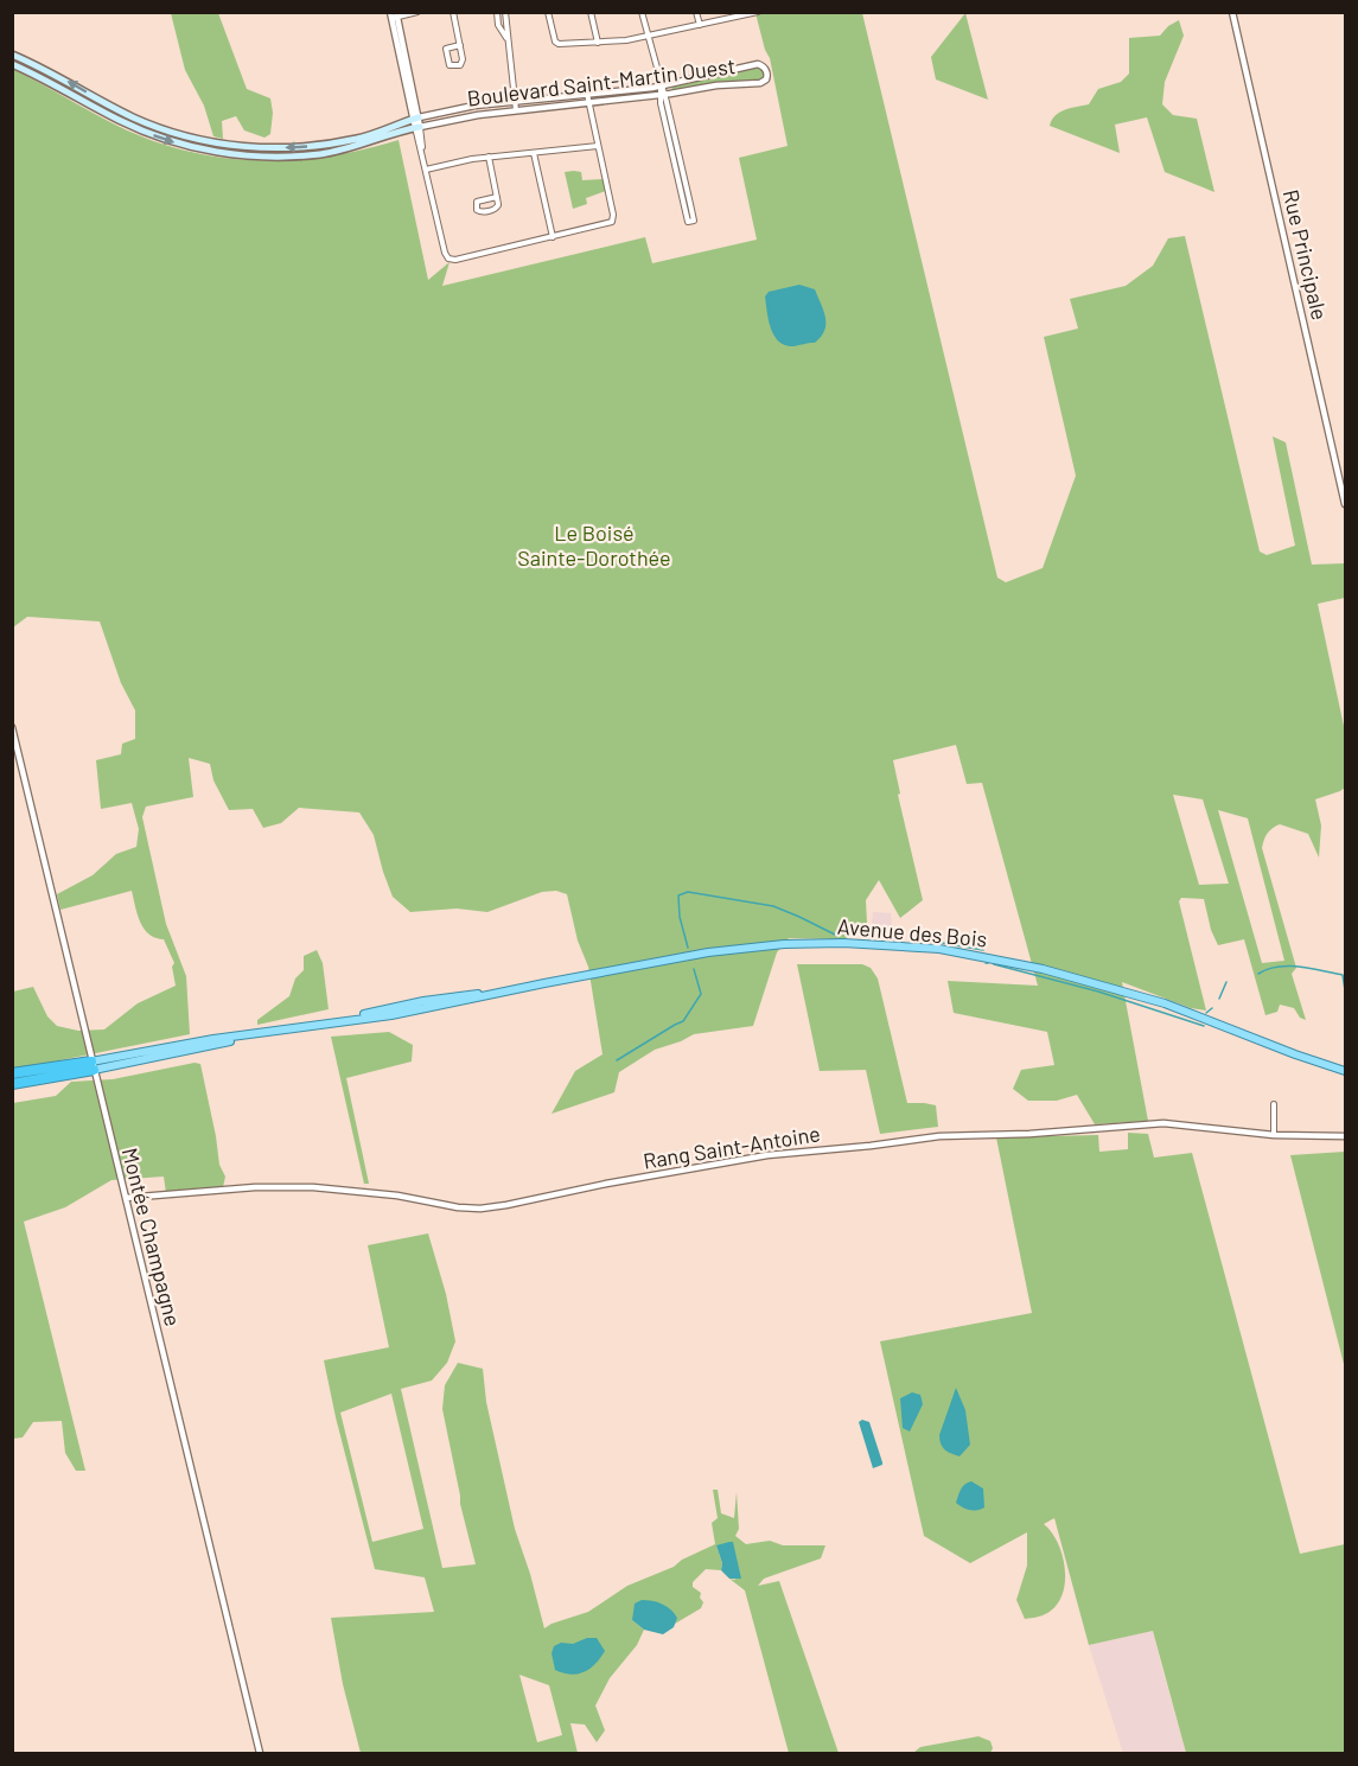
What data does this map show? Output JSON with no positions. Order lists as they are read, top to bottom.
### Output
{
  "streets": {
    "main road": ["Boulevard Saint-Martin Ouest", "Avenue des Bois"],
    "street": ["Rue Principale", "Rang Saint-Antoine", "Montée Champagne"]
  },
  "crossings": [
    ["Avenue des Bois", "Montée Champagne"],
    ["Rang Saint-Antoine", "Montée Champagne"]
  ],
  "parks": ["Le Boisé Sainte-Dorothée"]
}
